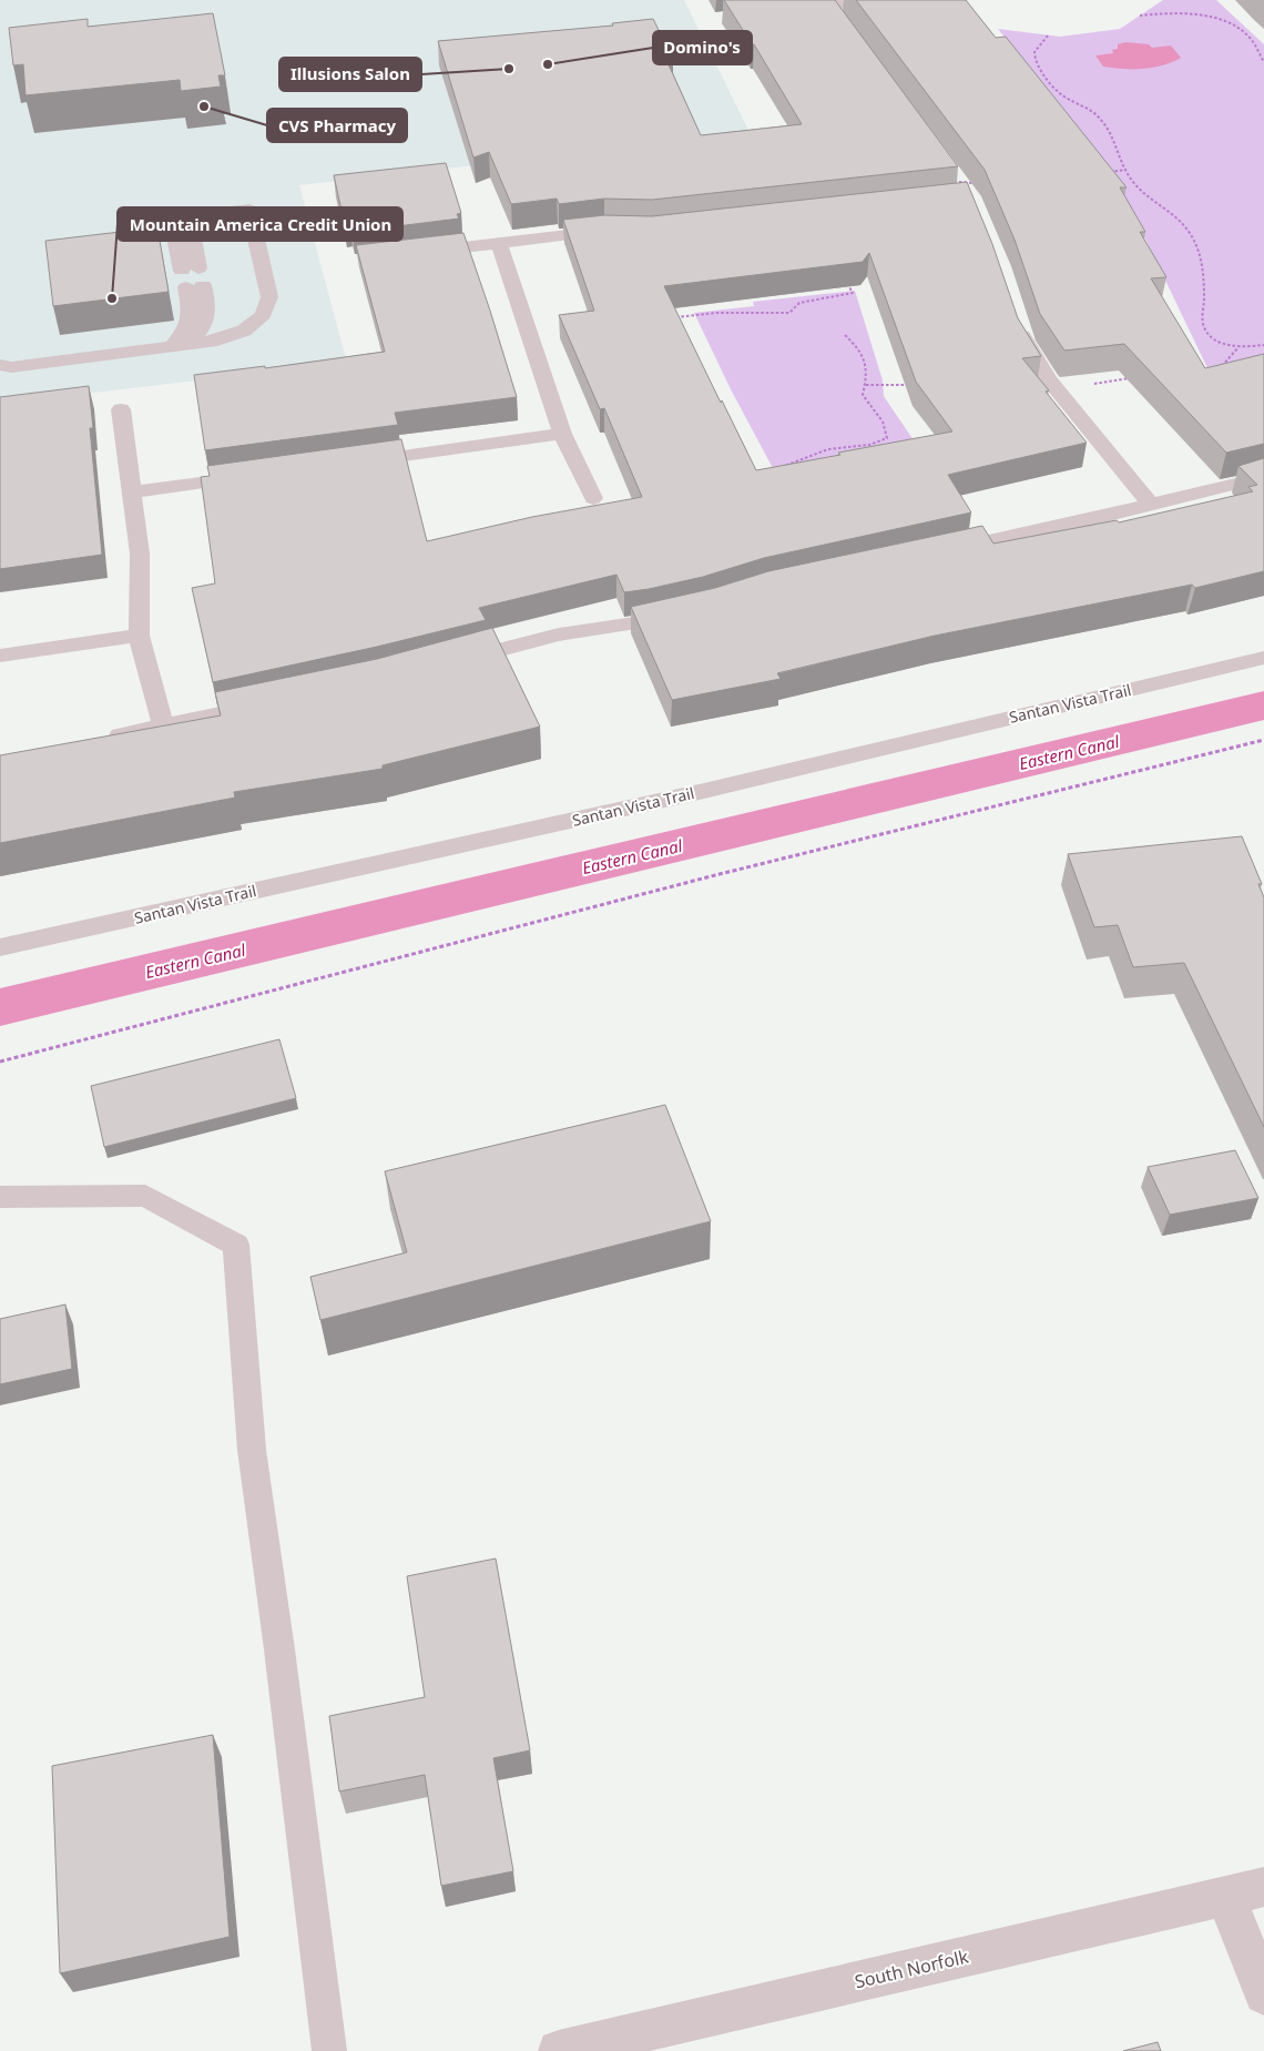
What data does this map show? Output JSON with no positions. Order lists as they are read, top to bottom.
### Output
{
  "streets": {
    "street": ["South Norfolk"],
    "lane": ["Santan Vista Trail"]
  },
  "water": ["Eastern Canal"],
  "places": [
    "Domino's",
    "Illusions Salon",
    "CVS Pharmacy",
    "Mountain America Credit Union"
  ]
}
